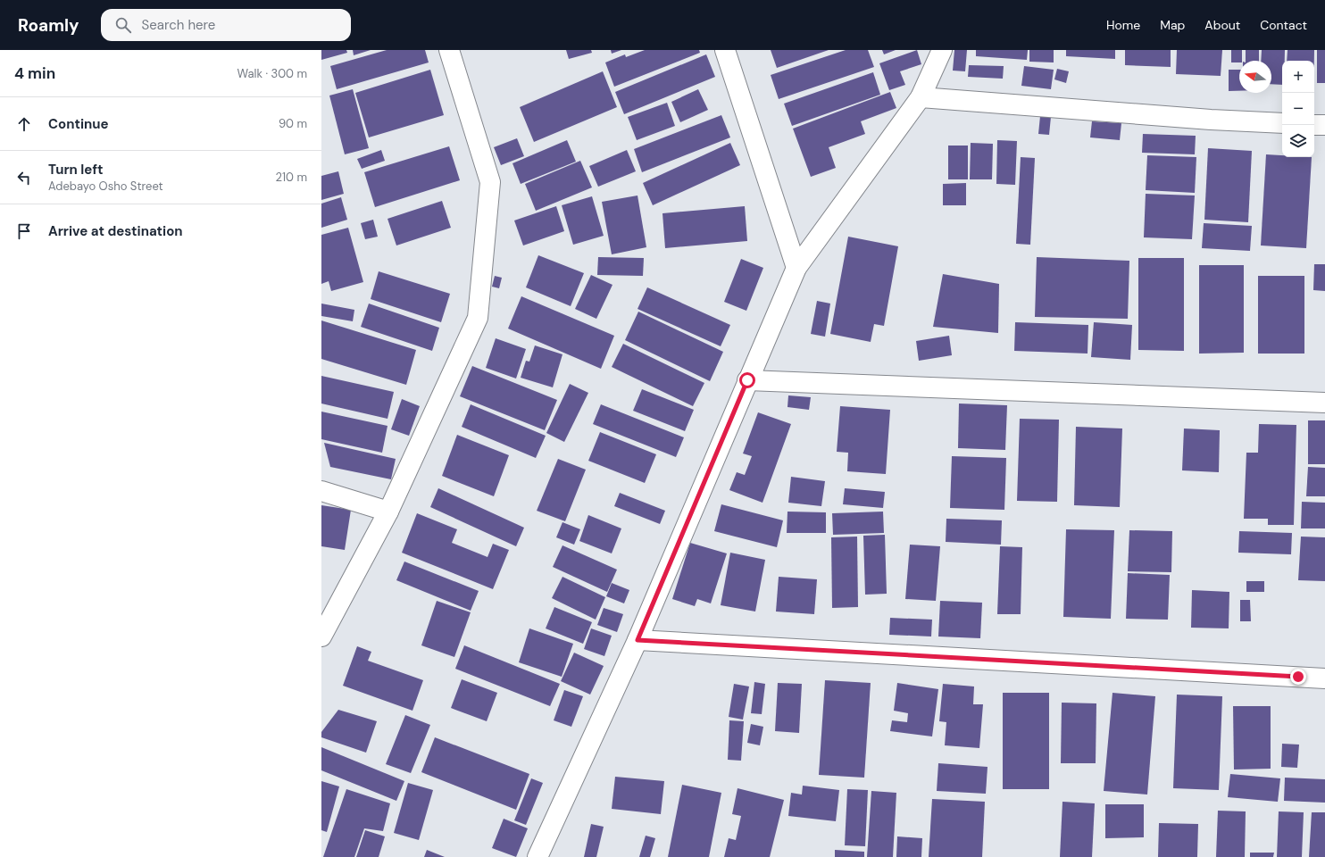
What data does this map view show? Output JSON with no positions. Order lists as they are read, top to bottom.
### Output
{
  "north": "left",
  "page": {
    "header": "Roamly",
    "search": "Search here",
    "nav": [
      "Home",
      "Map",
      "About",
      "Contact"
    ],
    "heading": ["4 min", "Walk · 300 m"],
    "map_buttons": ["+", "−"],
    "list": [
      ["Continue", "90 m"],
      ["Turn left", "Adebayo Osho Street", "210 m"],
      "Arrive at destination"
    ]
  }
}
